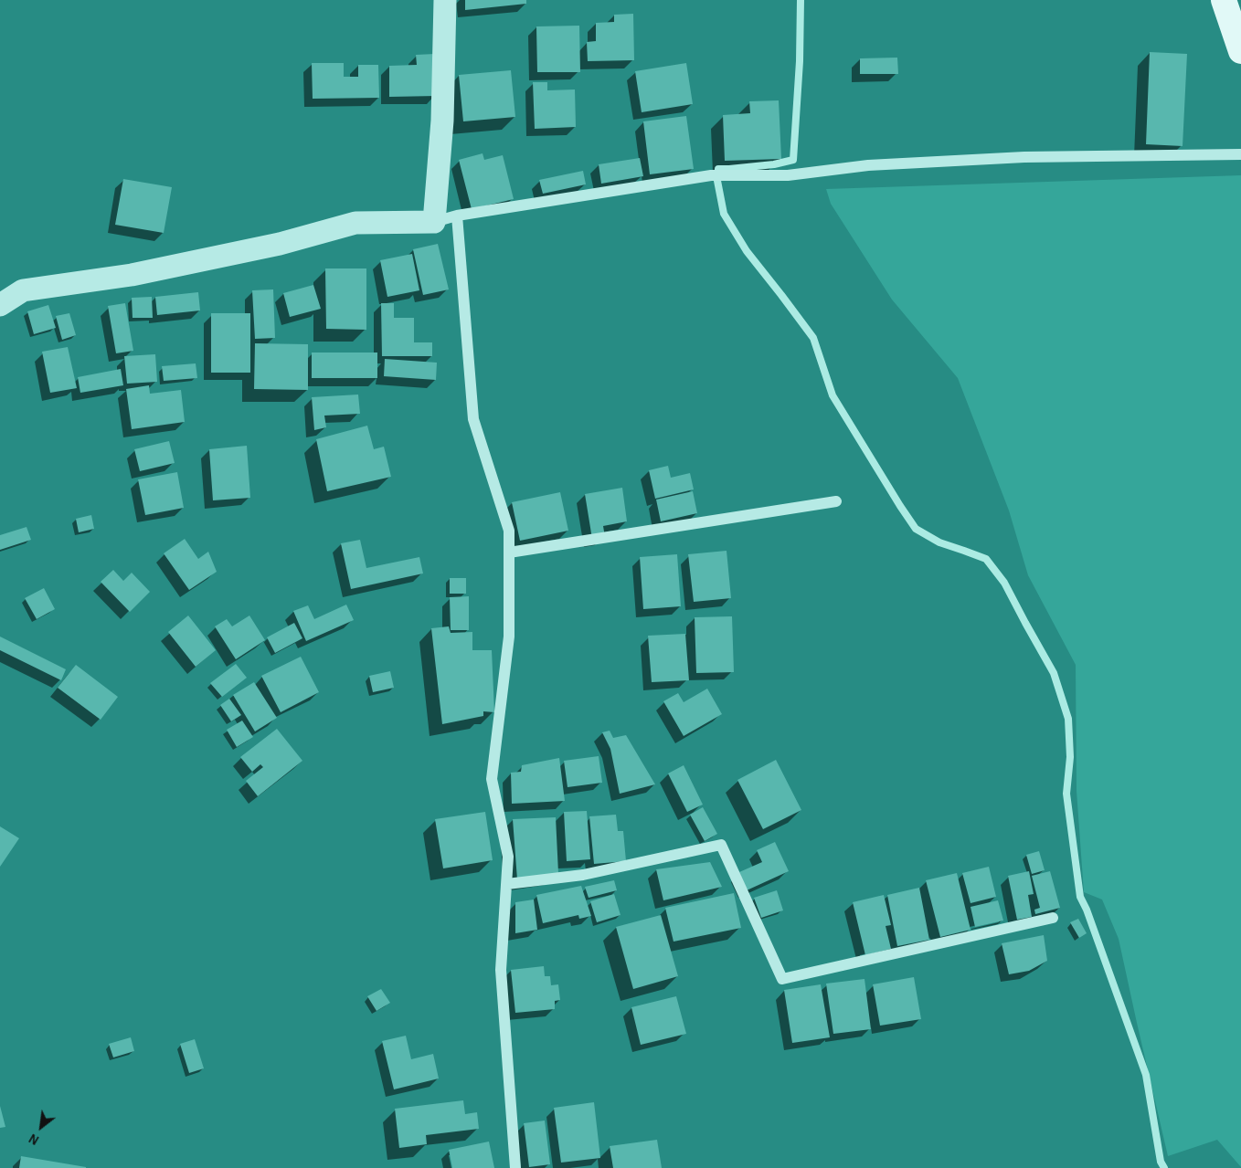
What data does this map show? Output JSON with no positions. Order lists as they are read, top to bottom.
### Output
{
  "north": "bottom left"
}
